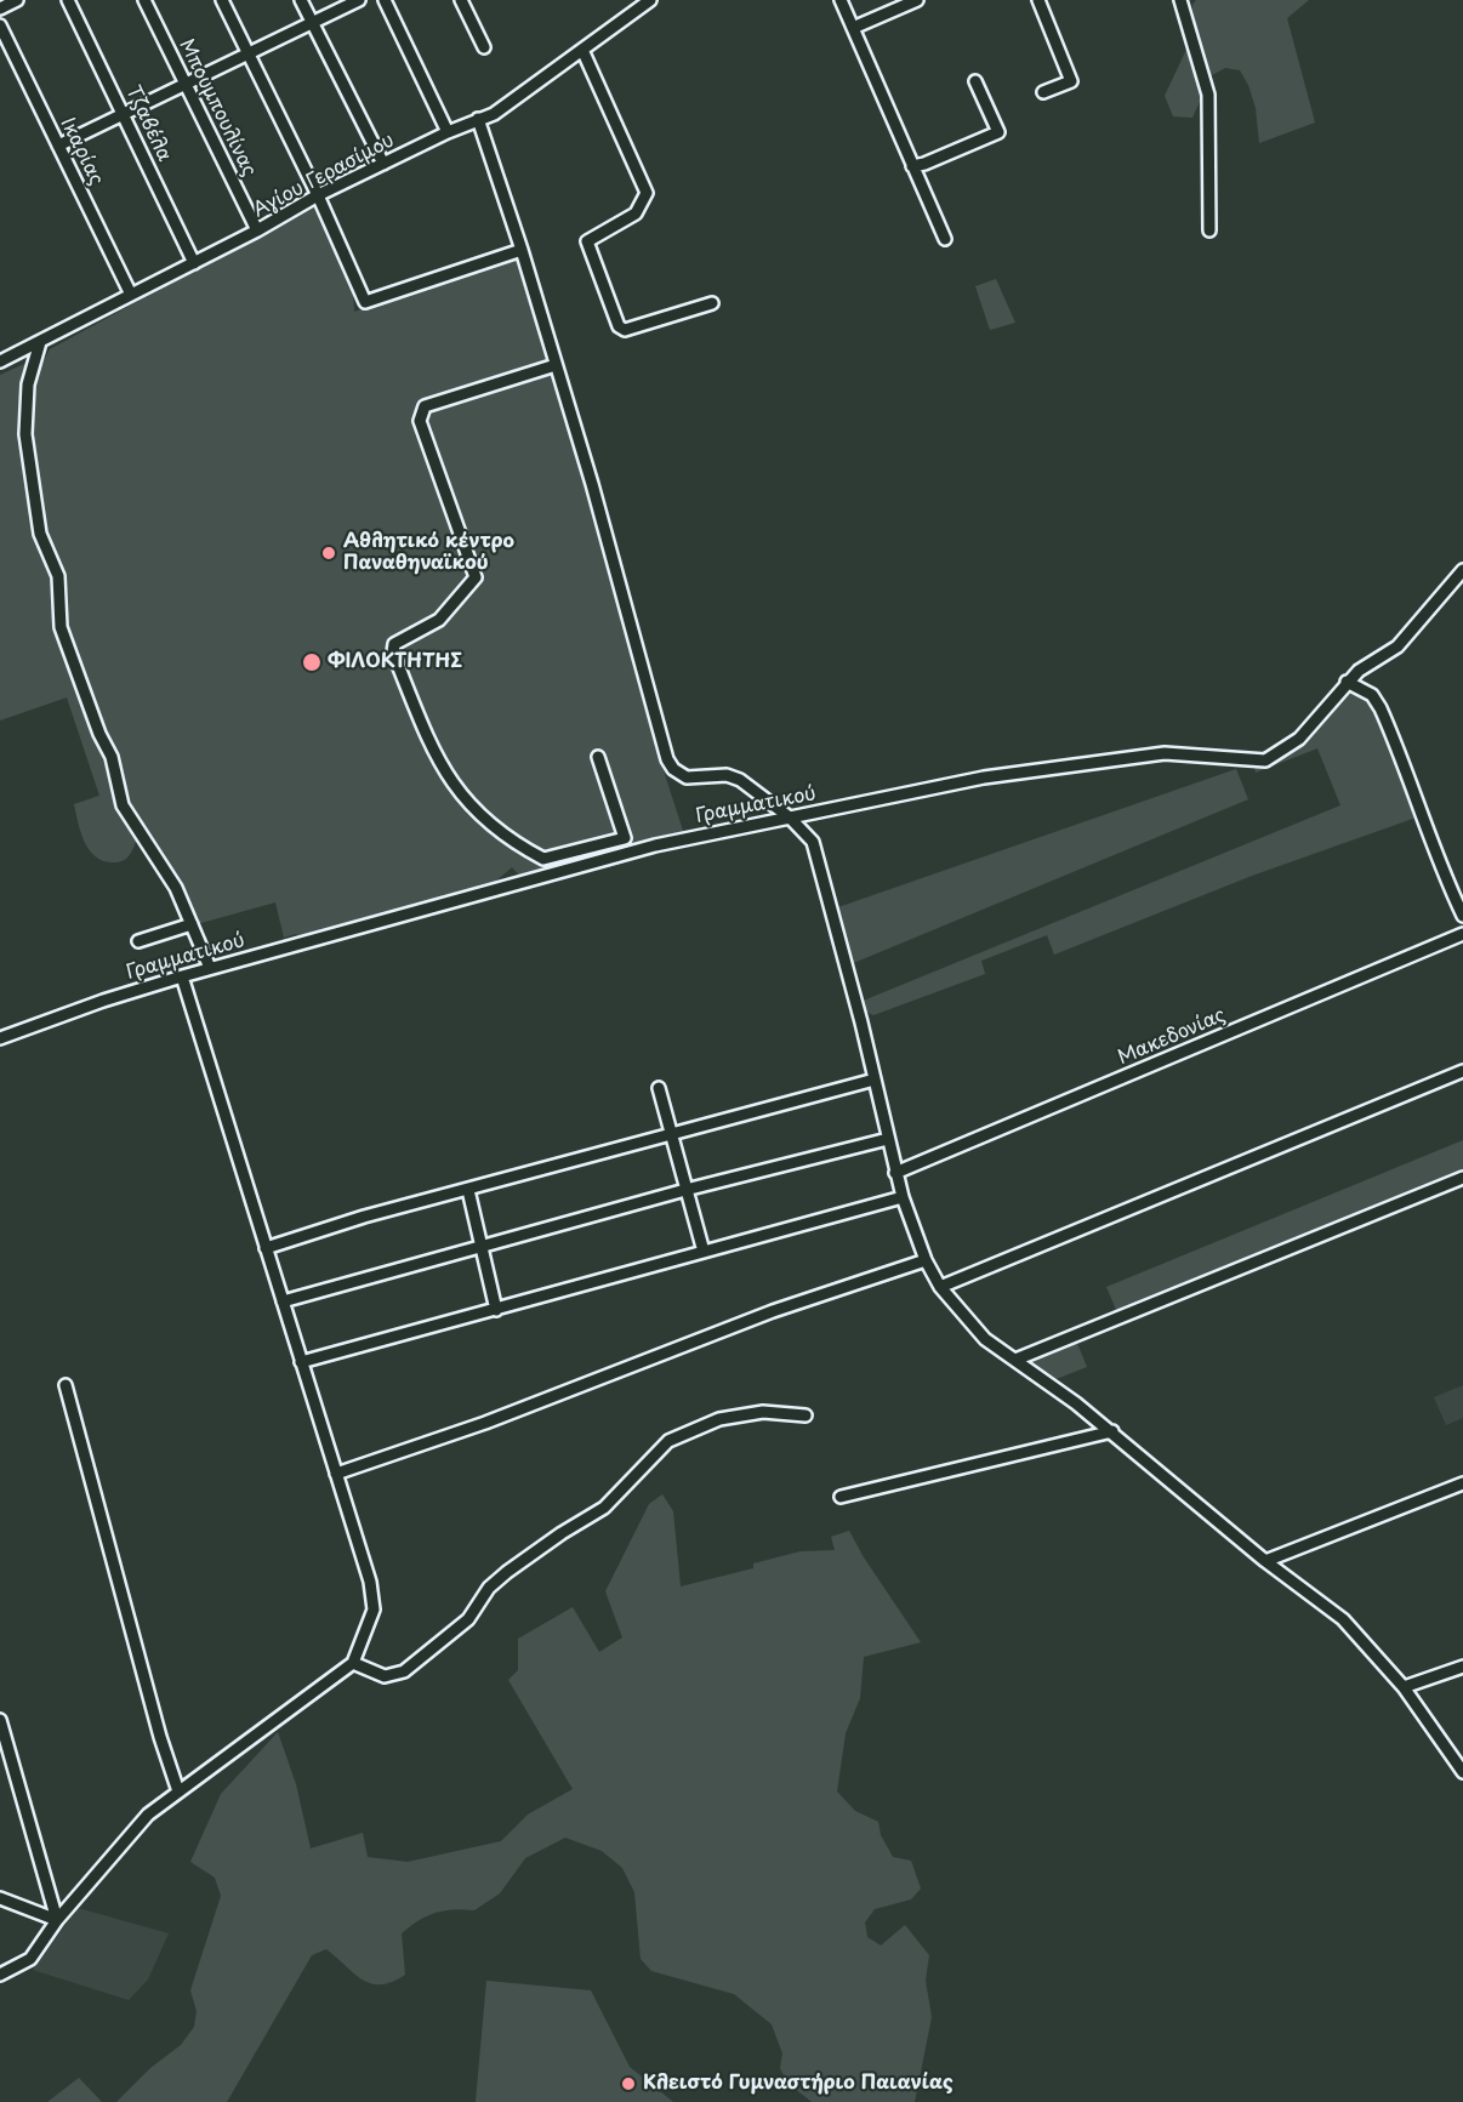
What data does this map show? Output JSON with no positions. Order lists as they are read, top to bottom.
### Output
{
  "streets": {
    "street": [
      "Μπουμπουλίνας",
      "Τζαβέλα",
      "Ικαρίας",
      "Αγίου Γερασίμου",
      "Γραμματικού",
      "Μακεδονίας"
    ]
  },
  "crossings": [
    ["Μπουμπουλίνας", "Αγίου Γερασίμου"],
    ["Τζαβέλα", "Αγίου Γερασίμου"],
    ["Ικαρίας", "Αγίου Γερασίμου"]
  ],
  "places": ["Αθλητικό κέντρο Παναθηναϊκού", "ΦΙΛΟΚΤΗΤΗΣ", "Κλειστό Γυμναστήριο Παιανίας"]
}
